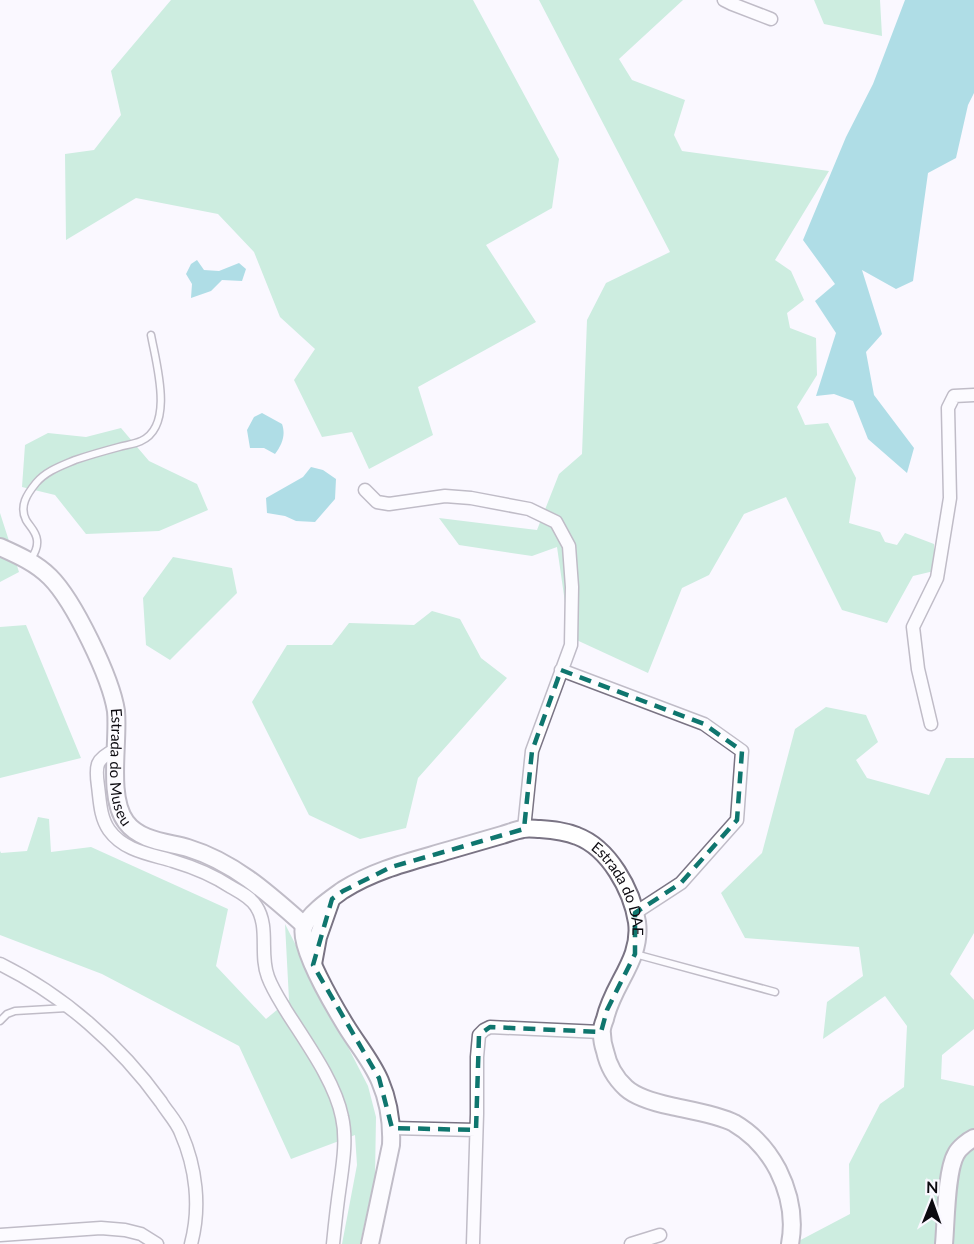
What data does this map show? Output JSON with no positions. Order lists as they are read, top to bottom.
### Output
{
  "streets": {
    "street": ["Estrada do Museu", "Estrada do DAE"]
  },
  "crossings": [
    ["Estrada do Museu", "Estrada do DAE"]
  ],
  "north": "top"
}
